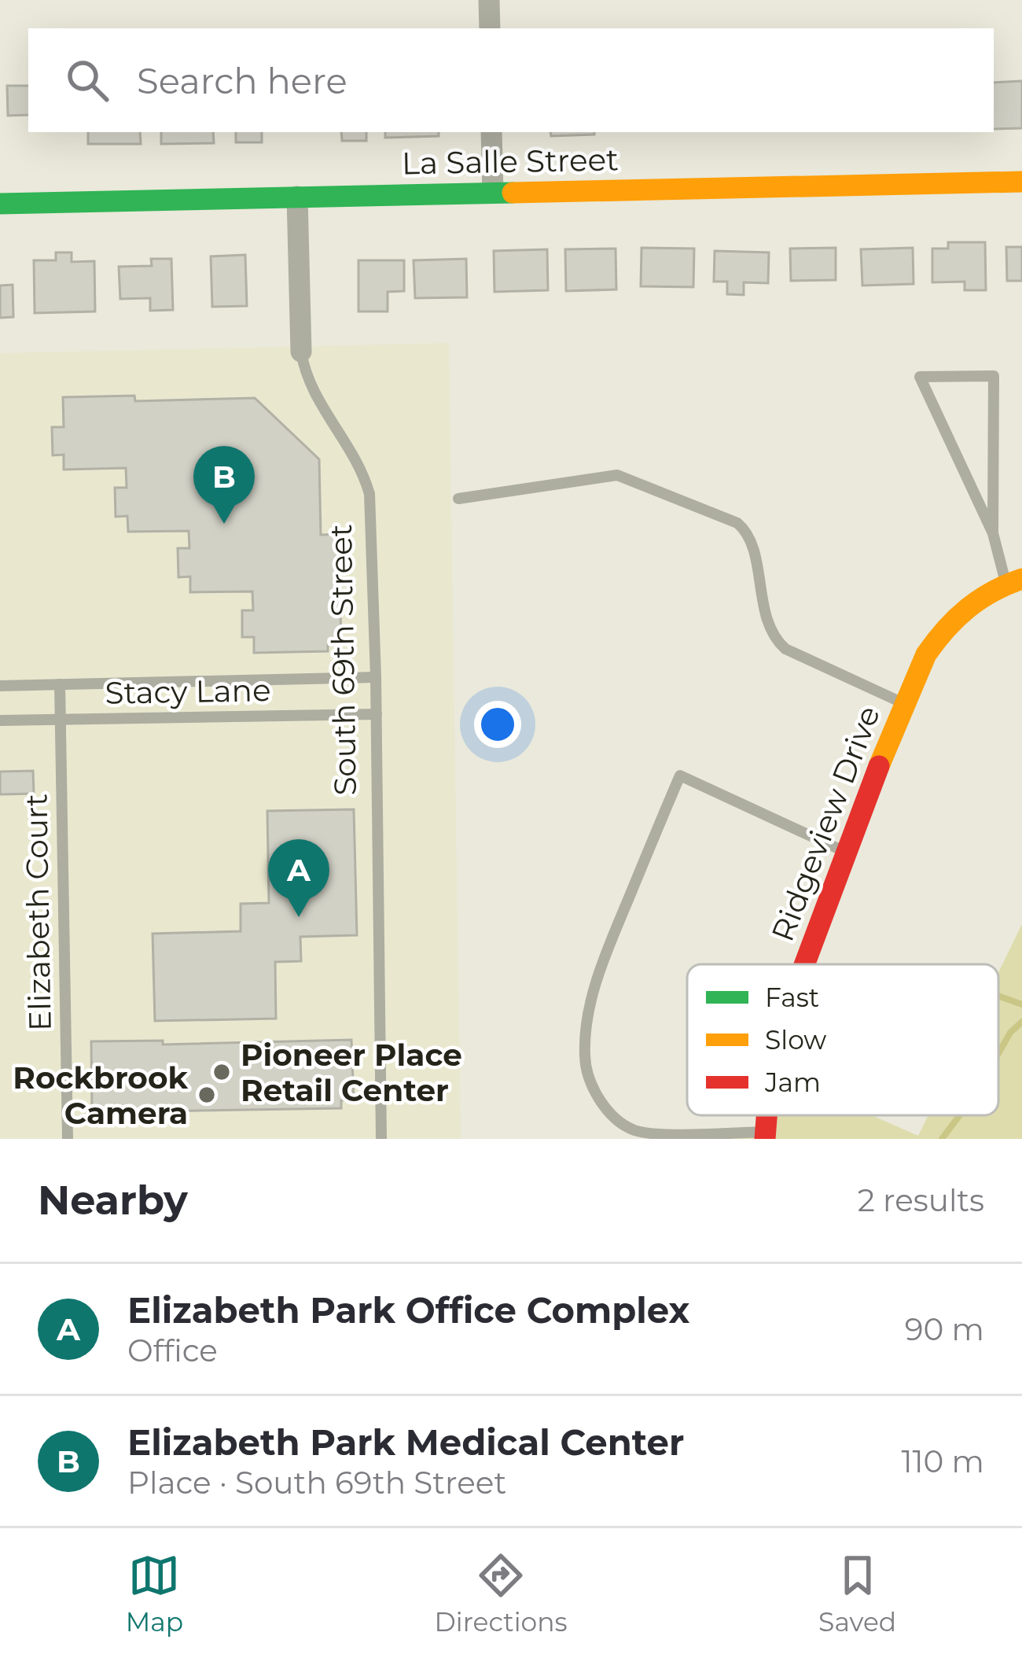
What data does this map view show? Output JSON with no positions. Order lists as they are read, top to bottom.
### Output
{
  "streets": {
    "street": ["La Salle Street", "South 69th Street", "Ridgeview Drive"],
    "lane": ["Stacy Lane", "Elizabeth Court"]
  },
  "crossings": [
    ["La Salle Street", "South 69th Street"],
    ["South 69th Street", "Stacy Lane"],
    ["Stacy Lane", "Elizabeth Court"]
  ],
  "places": ["Pioneer Place Retail Center", "Rockbrook Camera"],
  "legend": ["Fast", "Slow", "Jam"],
  "page": {
    "search": "Search here",
    "pins": ["B", "A"],
    "heading": ["Nearby", "2 results"],
    "list": [
      {
        "mark": "A",
        "name": "Elizabeth Park Office Complex",
        "note": "Office",
        "value": "90 m"
      },
      {
        "mark": "B",
        "name": "Elizabeth Park Medical Center",
        "note": "Place · South 69th Street",
        "value": "110 m"
      }
    ],
    "nav": ["Map", "Directions", "Saved"]
  }
}
